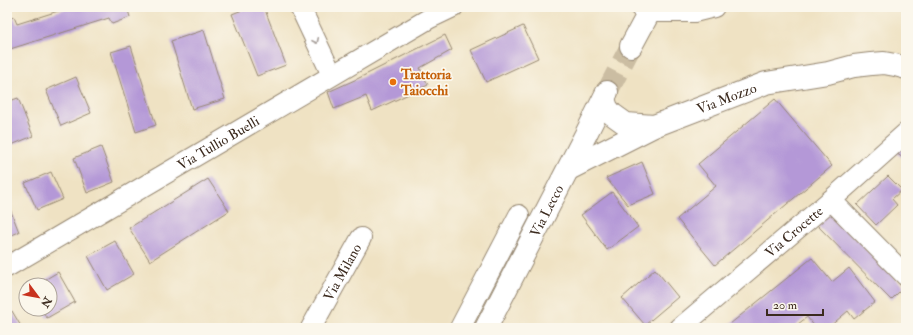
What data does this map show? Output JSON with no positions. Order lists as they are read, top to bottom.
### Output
{
  "streets": {
    "street": [
      "Via Mozzo",
      "Via Tullio Buelli",
      "Via Lecco",
      "Via Crocette",
      "Via Milano"
    ]
  },
  "crossings": [
    ["Via Mozzo", "Via Lecco"]
  ],
  "places": ["Trattoria Taiocchi"],
  "scale_bar": "20 m",
  "north": "bottom right"
}
